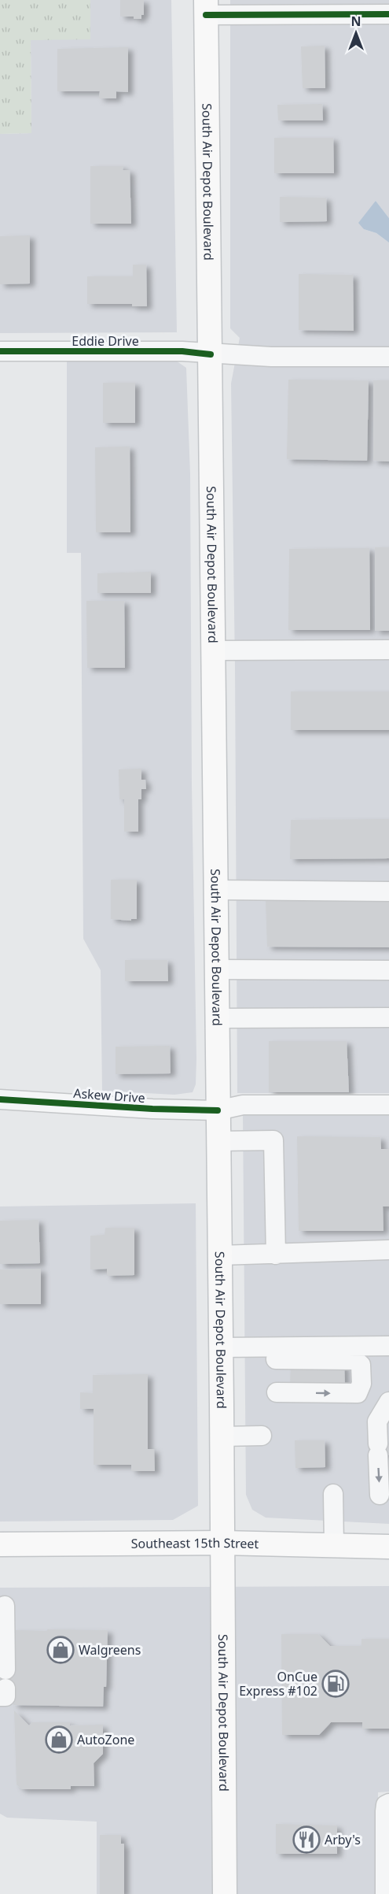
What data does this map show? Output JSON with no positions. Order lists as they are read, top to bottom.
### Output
{
  "streets": {
    "main road": ["South Air Depot Boulevard", "Southeast 15th Street"],
    "street": ["Eddie Drive", "Askew Drive"]
  },
  "crossings": [
    ["South Air Depot Boulevard", "Eddie Drive"],
    ["South Air Depot Boulevard", "Askew Drive"],
    ["South Air Depot Boulevard", "Southeast 15th Street"]
  ],
  "places": {
    "shop": ["Walgreens", "AutoZone"],
    "fuel station": ["OnCue Express #102"],
    "restaurant": ["Arby's"]
  },
  "north": "top"
}
